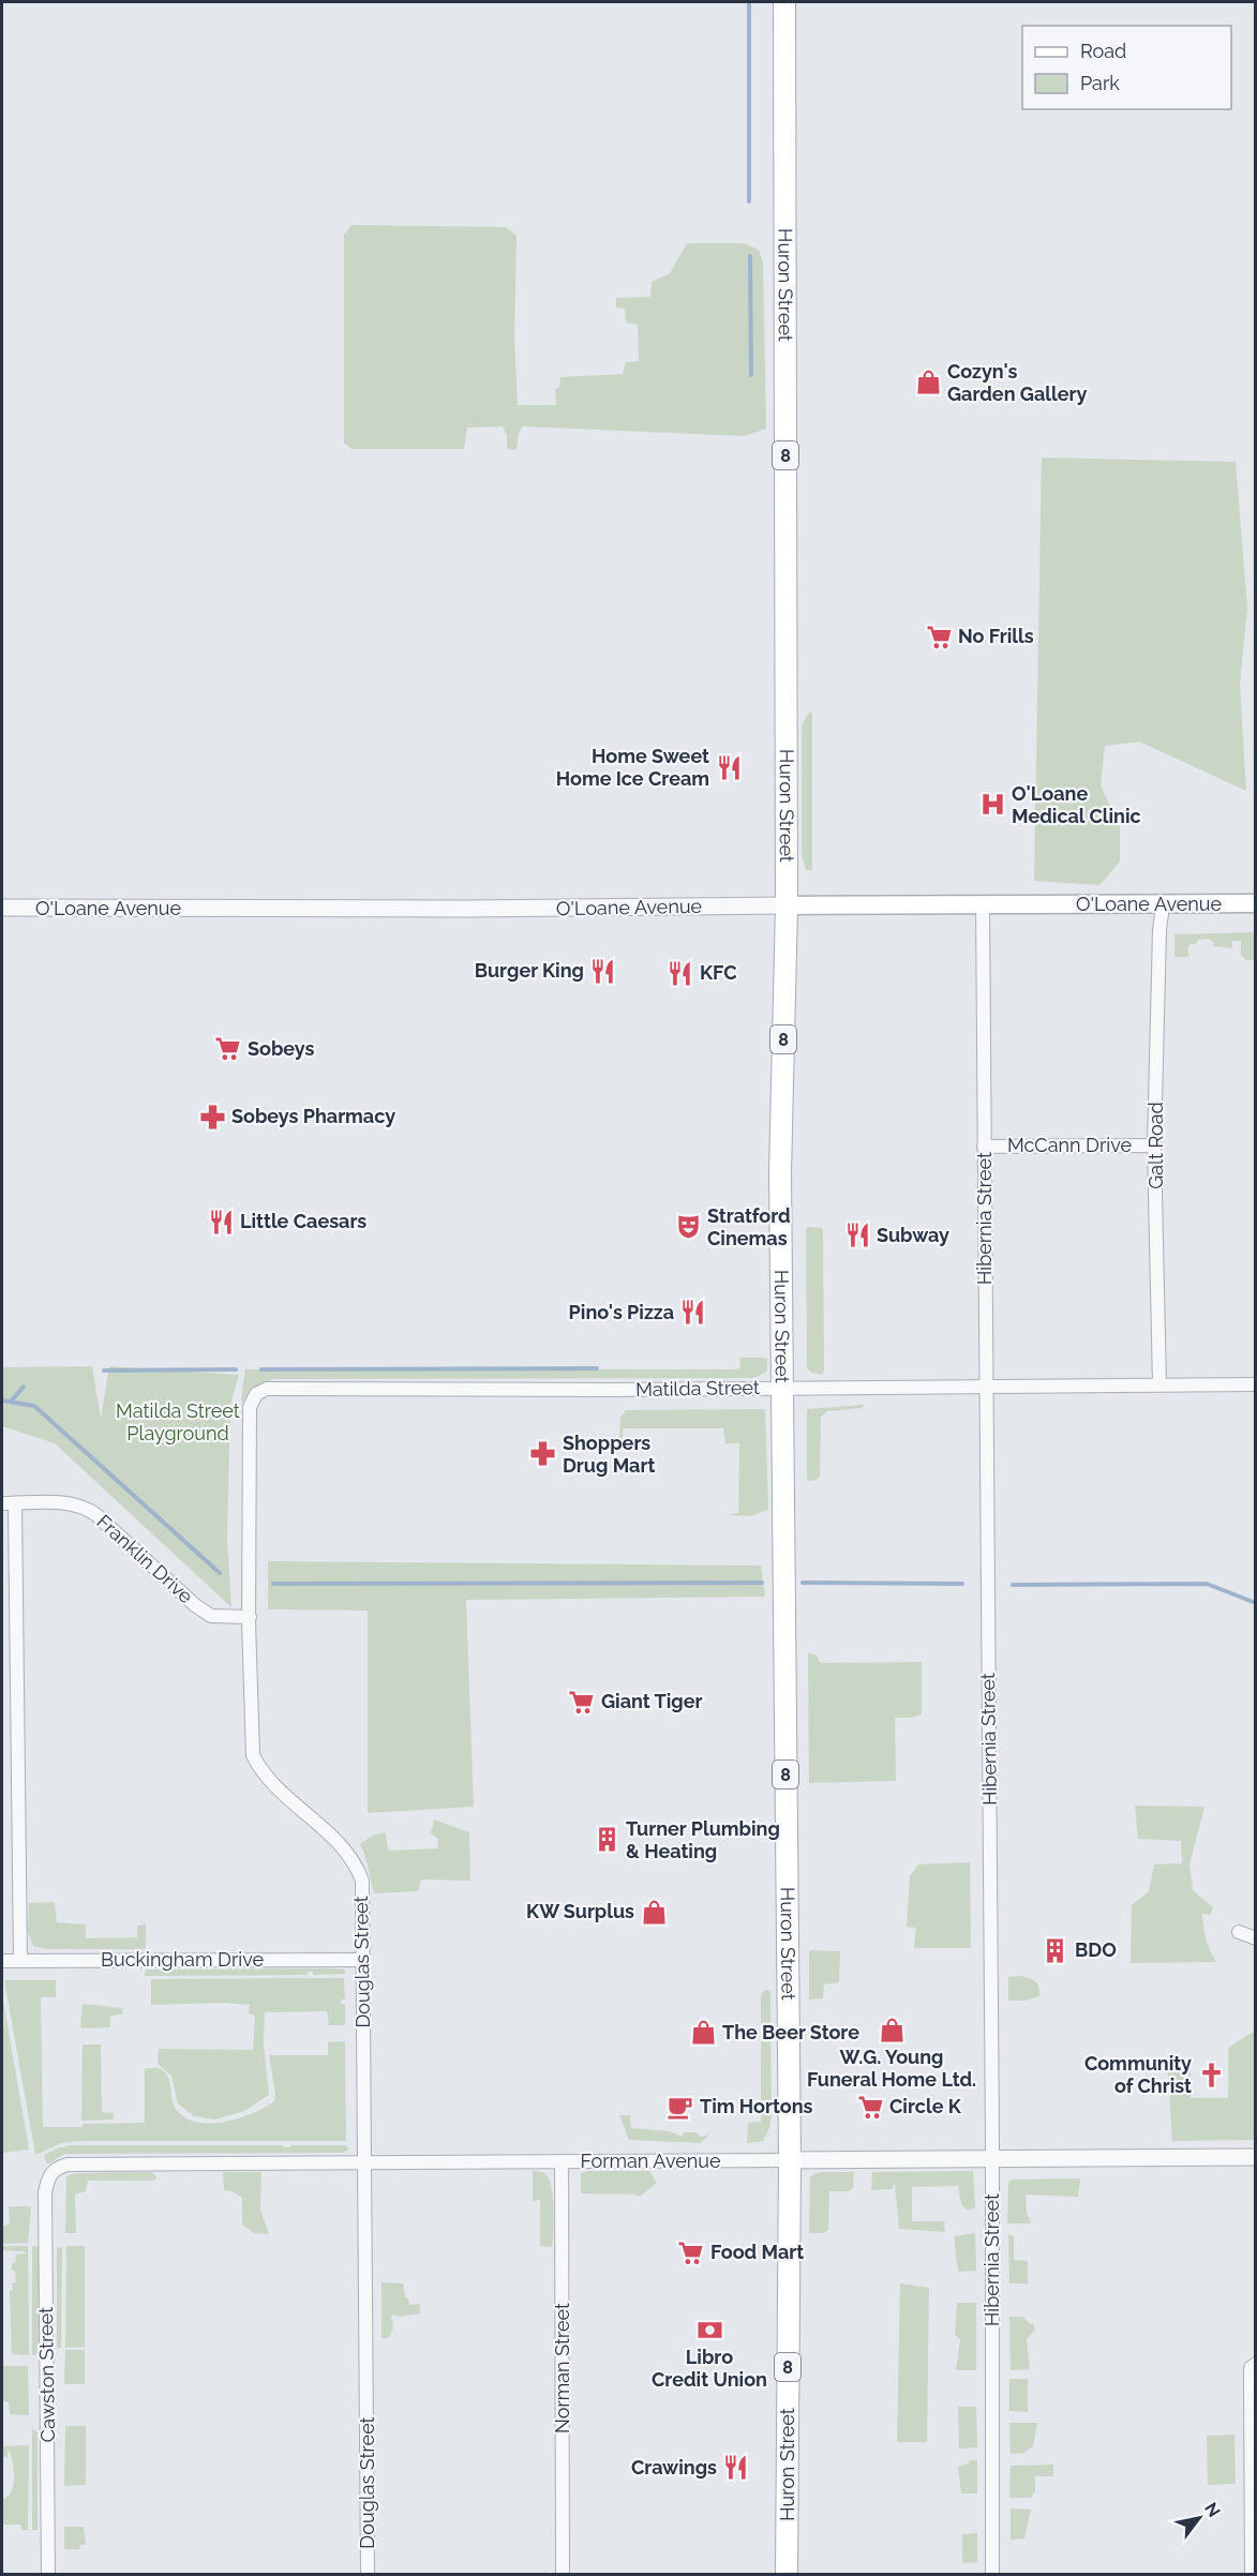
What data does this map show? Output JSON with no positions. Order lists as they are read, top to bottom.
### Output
{
  "streets": {
    "main road": ["Huron Street", "8", "O'Loane Avenue"],
    "street": [
      "McCann Drive",
      "Galt Road",
      "Hibernia Street",
      "Matilda Street",
      "Franklin Drive",
      "Buckingham Drive",
      "Douglas Street",
      "Forman Avenue",
      "Norman Street",
      "Cawston Street"
    ]
  },
  "crossings": [
    ["Huron Street", "O'Loane Avenue"],
    ["Huron Street", "Matilda Street"],
    ["Huron Street", "Forman Avenue"],
    ["O'Loane Avenue", "Galt Road"],
    ["O'Loane Avenue", "Hibernia Street"],
    ["McCann Drive", "Galt Road"],
    ["McCann Drive", "Hibernia Street"],
    ["Galt Road", "Matilda Street"],
    ["Hibernia Street", "Matilda Street"],
    ["Hibernia Street", "Forman Avenue"],
    ["Matilda Street", "Douglas Street"],
    ["Franklin Drive", "Douglas Street"],
    ["Buckingham Drive", "Douglas Street"],
    ["Douglas Street", "Forman Avenue"],
    ["Forman Avenue", "Norman Street"],
    ["Forman Avenue", "Cawston Street"]
  ],
  "parks": ["Matilda Street Playground"],
  "places": {
    "shop": [
      "Cozyn's Garden Gallery",
      "KW Surplus",
      "W.G. Young Funeral Home Ltd.",
      "The Beer Store"
    ],
    "supermarket": [
      "No Frills",
      "Sobeys",
      "Giant Tiger",
      "Circle K",
      "Food Mart"
    ],
    "restaurant": [
      "Home Sweet Home Ice Cream",
      "Burger King",
      "KFC",
      "Little Caesars",
      "Subway",
      "Pino's Pizza",
      "Crawings"
    ],
    "hospital": ["O'Loane Medical Clinic"],
    "pharmacy": ["Sobeys Pharmacy", "Shoppers Drug Mart"],
    "theatre": ["Stratford Cinemas"],
    "building": ["Turner Plumbing & Heating", "BDO"],
    "church": ["Community of Christ"],
    "cafe": ["Tim Hortons"],
    "bank": ["Libro Credit Union"]
  },
  "legend": ["Road", "Park"],
  "north": "top right"
}
